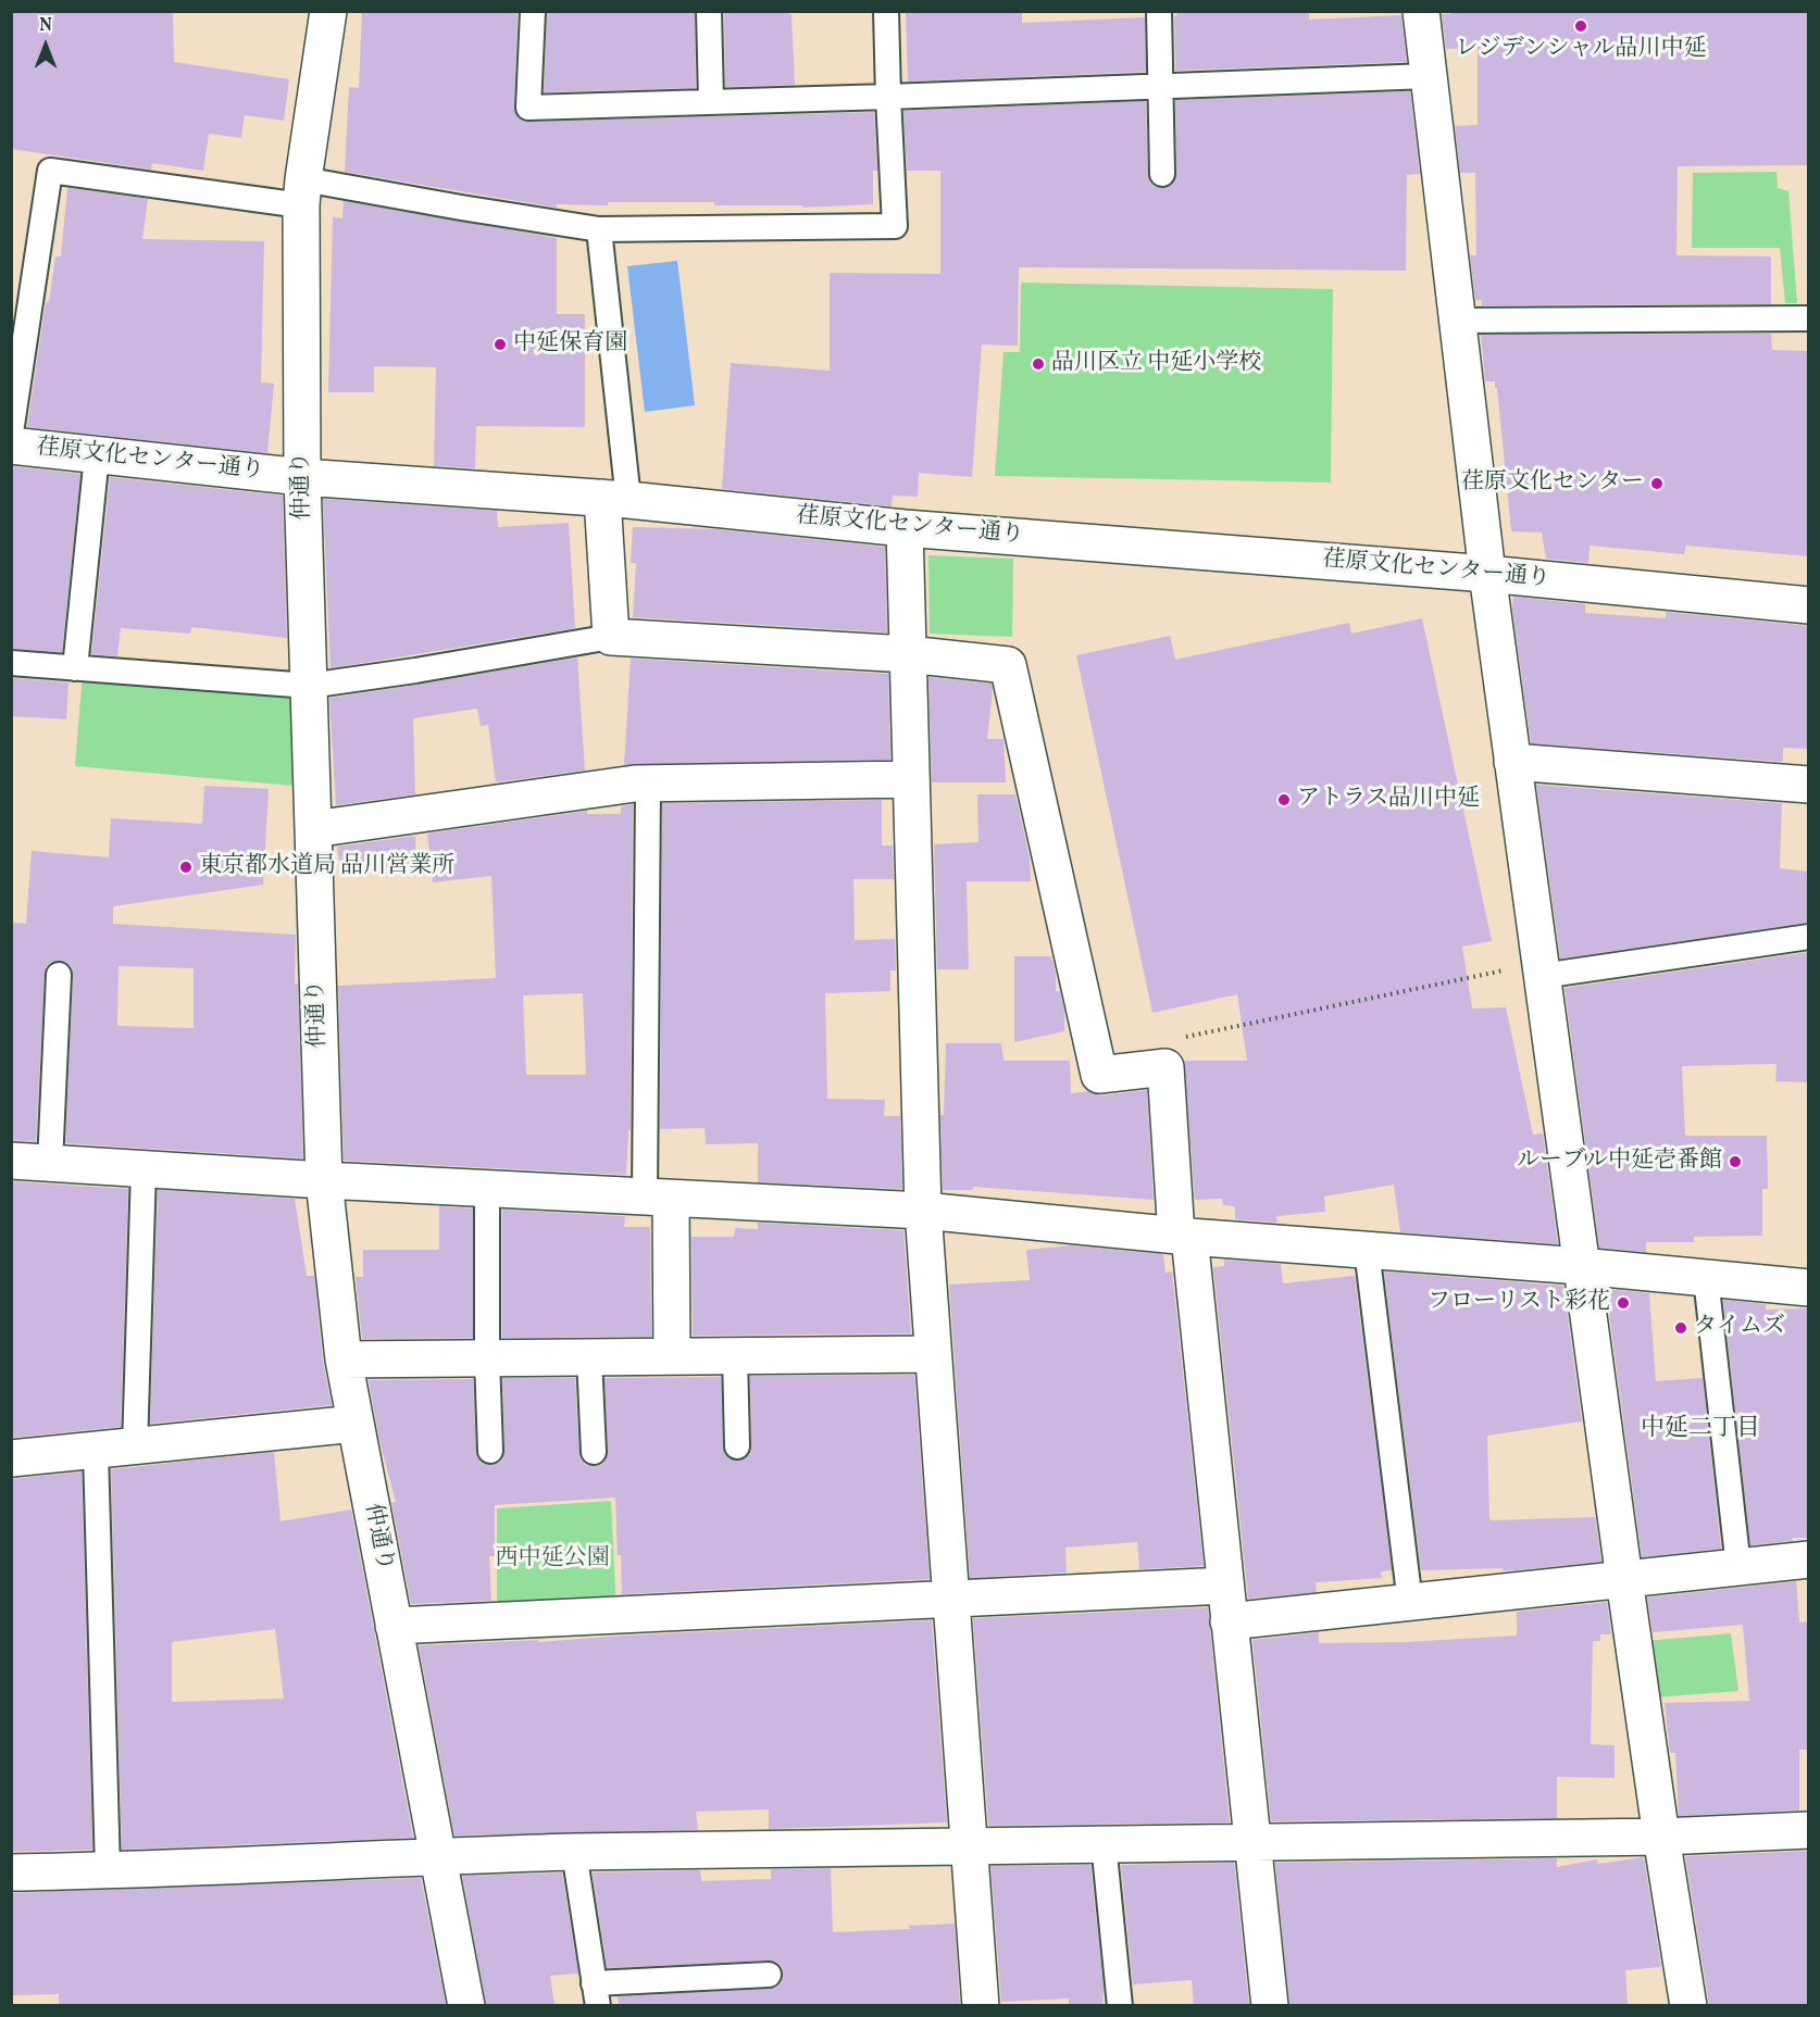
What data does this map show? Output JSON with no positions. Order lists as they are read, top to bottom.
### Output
{
  "streets": {
    "street": ["荏原文化センター通り", "仲通り"]
  },
  "crossings": [
    ["荏原文化センター通り", "仲通り"]
  ],
  "districts": ["中延二丁目"],
  "parks": ["西中延公園"],
  "places": [
    "レジデンシャル品川中延",
    "中延保育園",
    "品川区立 中延小学校",
    "荏原文化センター",
    "アトラス品川中延",
    "東京都水道局 品川営業所",
    "ルーブル中延壱番館",
    "フローリスト彩花",
    "タイムズ"
  ],
  "north": "top"
}
